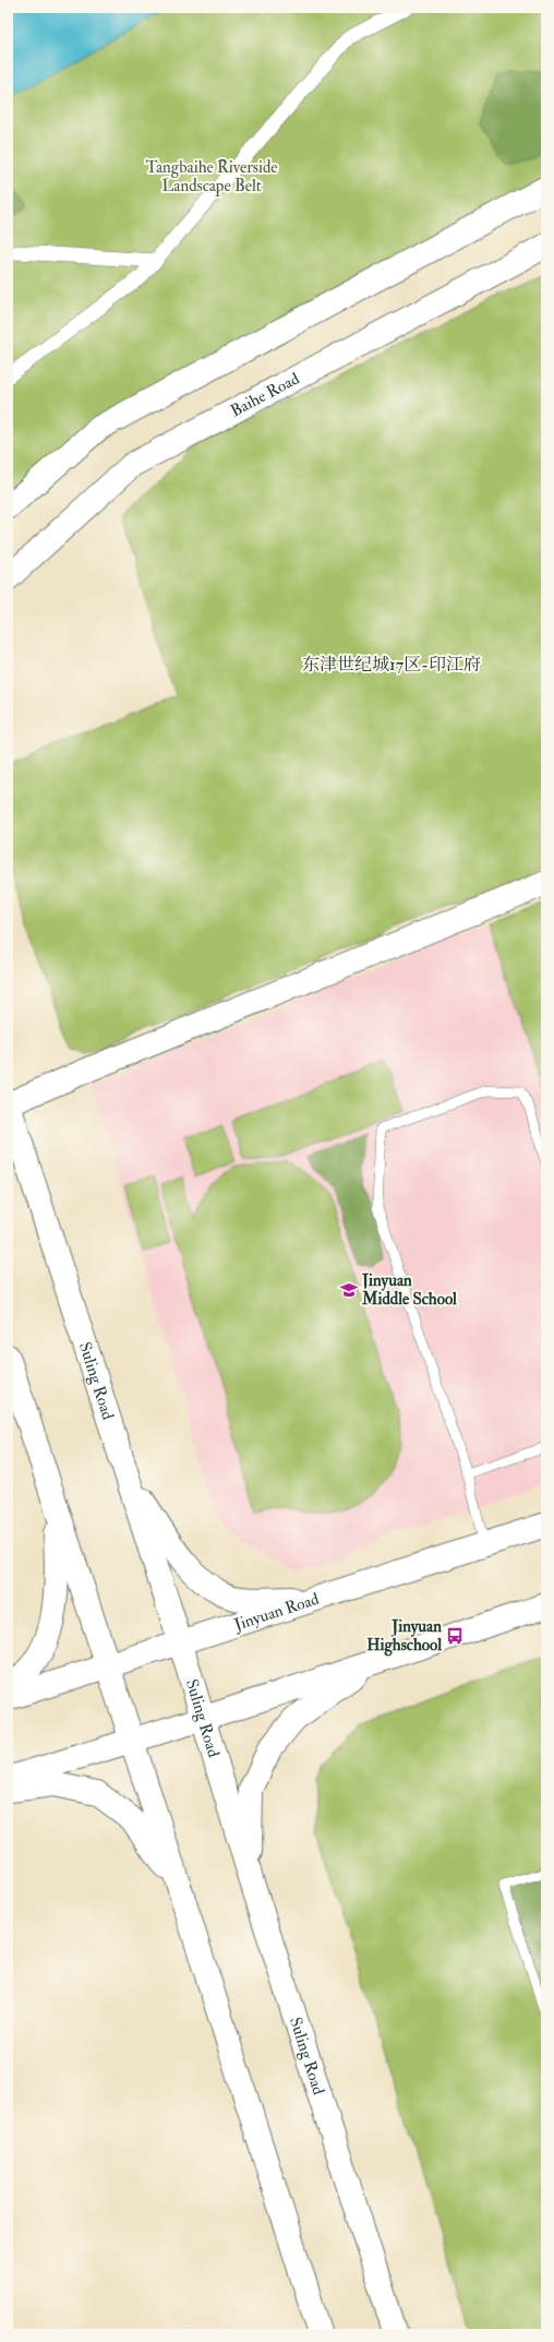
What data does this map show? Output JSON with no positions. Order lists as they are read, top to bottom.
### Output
{
  "streets": {
    "main road": ["Baihe Road", "Suling Road", "Jinyuan Road"]
  },
  "crossings": [
    ["Suling Road", "Jinyuan Road"]
  ],
  "districts": ["东津世纪城17区-印江府"],
  "parks": ["Tangbaihe Riverside Landscape Belt"],
  "places": {
    "school or university": ["Jinyuan Middle School"],
    "bus stop": ["Jinyuan Highschool"]
  }
}
